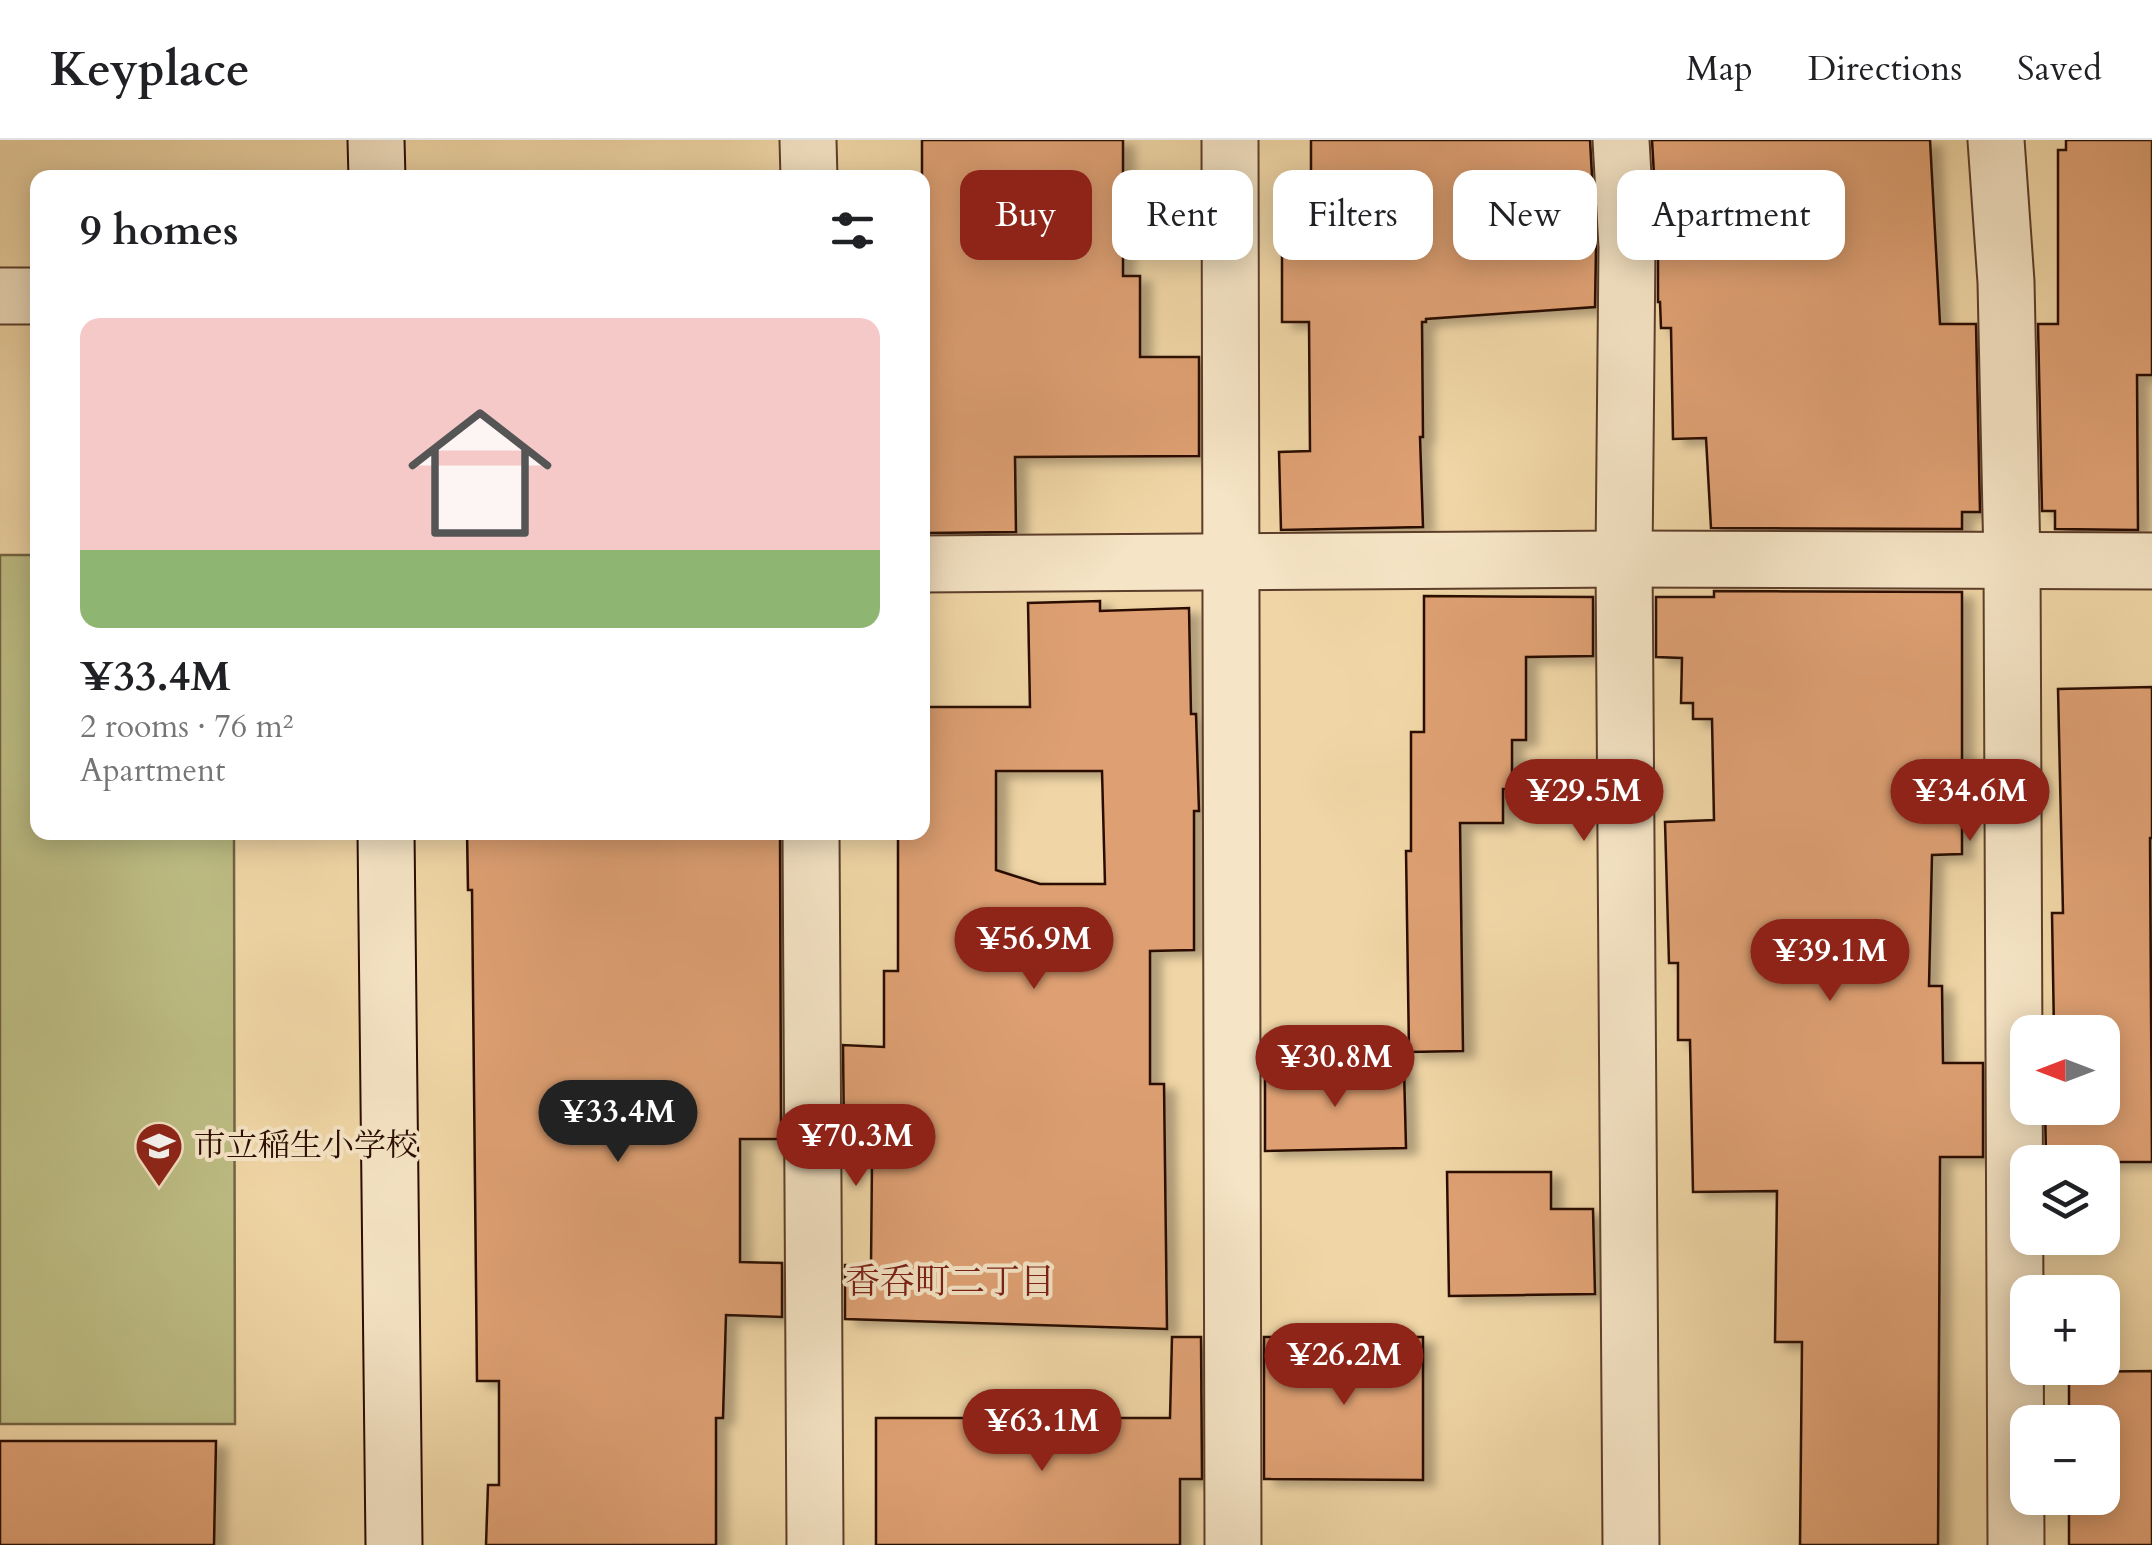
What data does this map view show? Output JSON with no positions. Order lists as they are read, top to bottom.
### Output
{
  "districts": ["香呑町二丁目"],
  "places": {
    "school or university": ["市立稲生小学校"]
  },
  "north": "left",
  "page": {
    "header": "Keyplace",
    "nav": ["Map", "Directions", "Saved"],
    "chip": [
      "Buy",
      "Rent",
      "Filters",
      "New",
      "Apartment"
    ],
    "heading": "9 homes",
    "list": [
      {
        "name": "¥33.4M",
        "note": "2 rooms · 76 m² · Apartment"
      }
    ],
    "price": [
      "¥29.5M",
      "¥34.6M",
      "¥56.9M",
      "¥39.1M",
      "¥30.8M",
      "¥33.4M",
      "¥70.3M",
      "¥26.2M",
      "¥63.1M"
    ],
    "map_buttons": ["+", "−"]
  }
}
